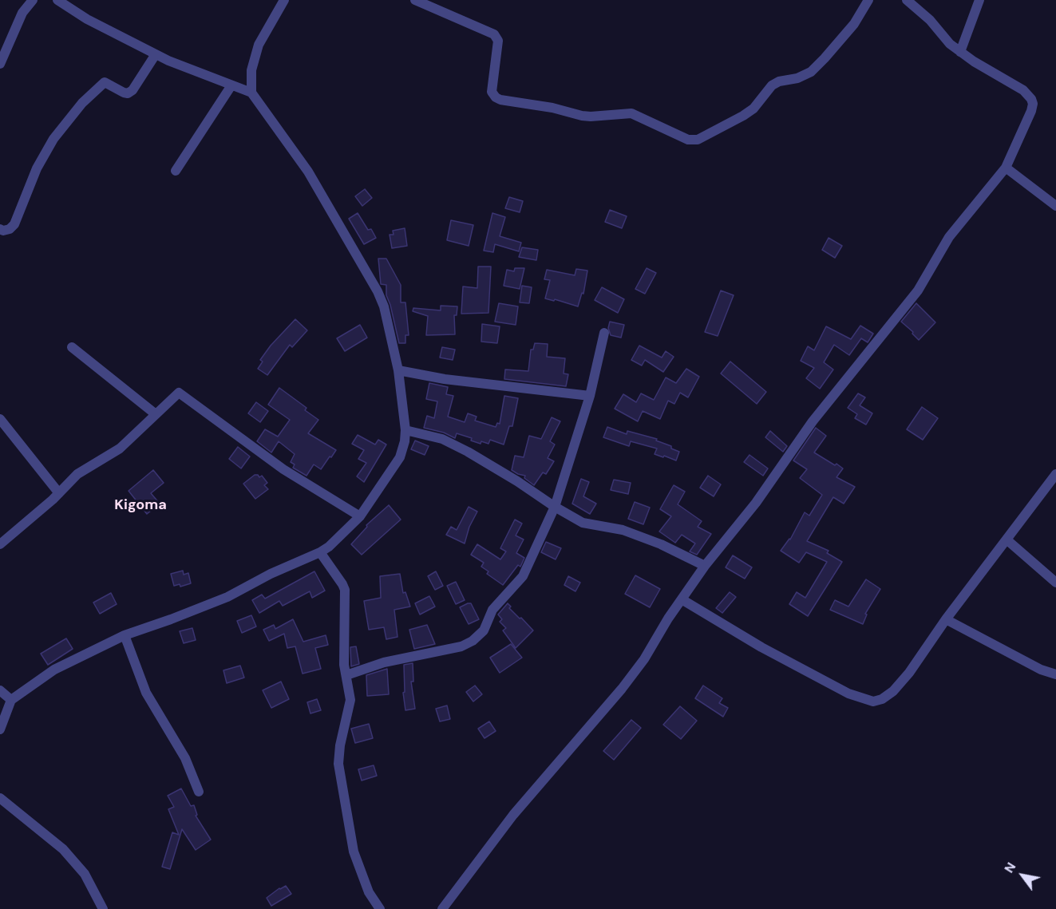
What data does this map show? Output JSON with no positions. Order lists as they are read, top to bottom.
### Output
{
  "districts": ["Kigoma"],
  "north": "top left"
}
